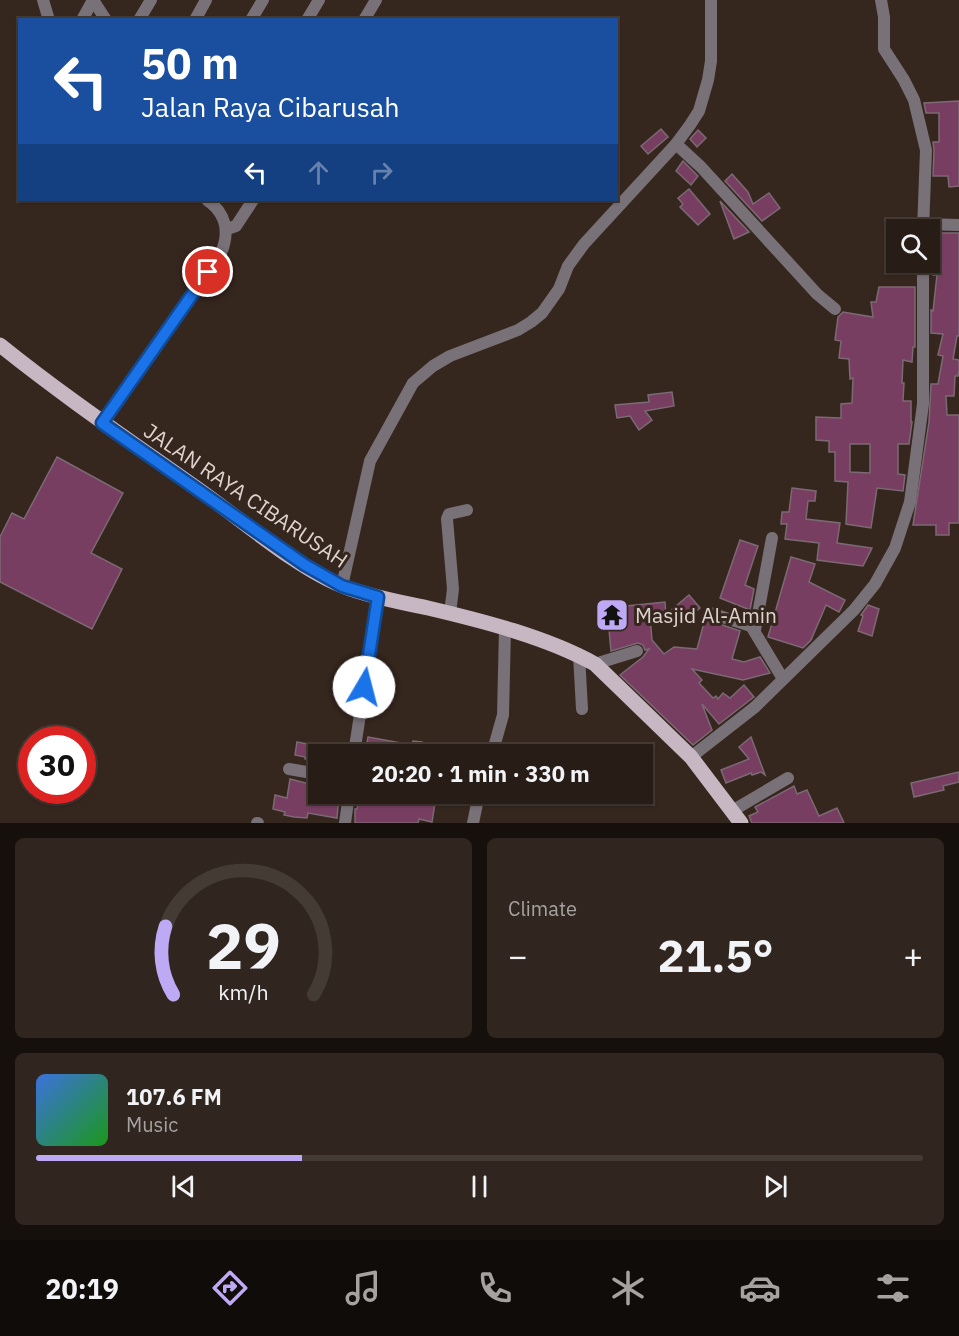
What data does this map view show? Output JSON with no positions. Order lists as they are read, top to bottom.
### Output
{
  "streets": {
    "main road": ["JALAN RAYA CIBARUSAH"]
  },
  "places": {
    "temple": ["Masjid Al-Amin"]
  },
  "page": {
    "turn": ["50 m", "Jalan Raya Cibarusah"],
    "limit": "30",
    "trip": "20:20 · 1 min · 330 m",
    "tile": "Climate",
    "heat": ["−", "21.5°", "+"],
    "song": ["107.6 FM", "Music"],
    "tabs": "20:19",
    "gauge": ["29", "km/h"]
  }
}
